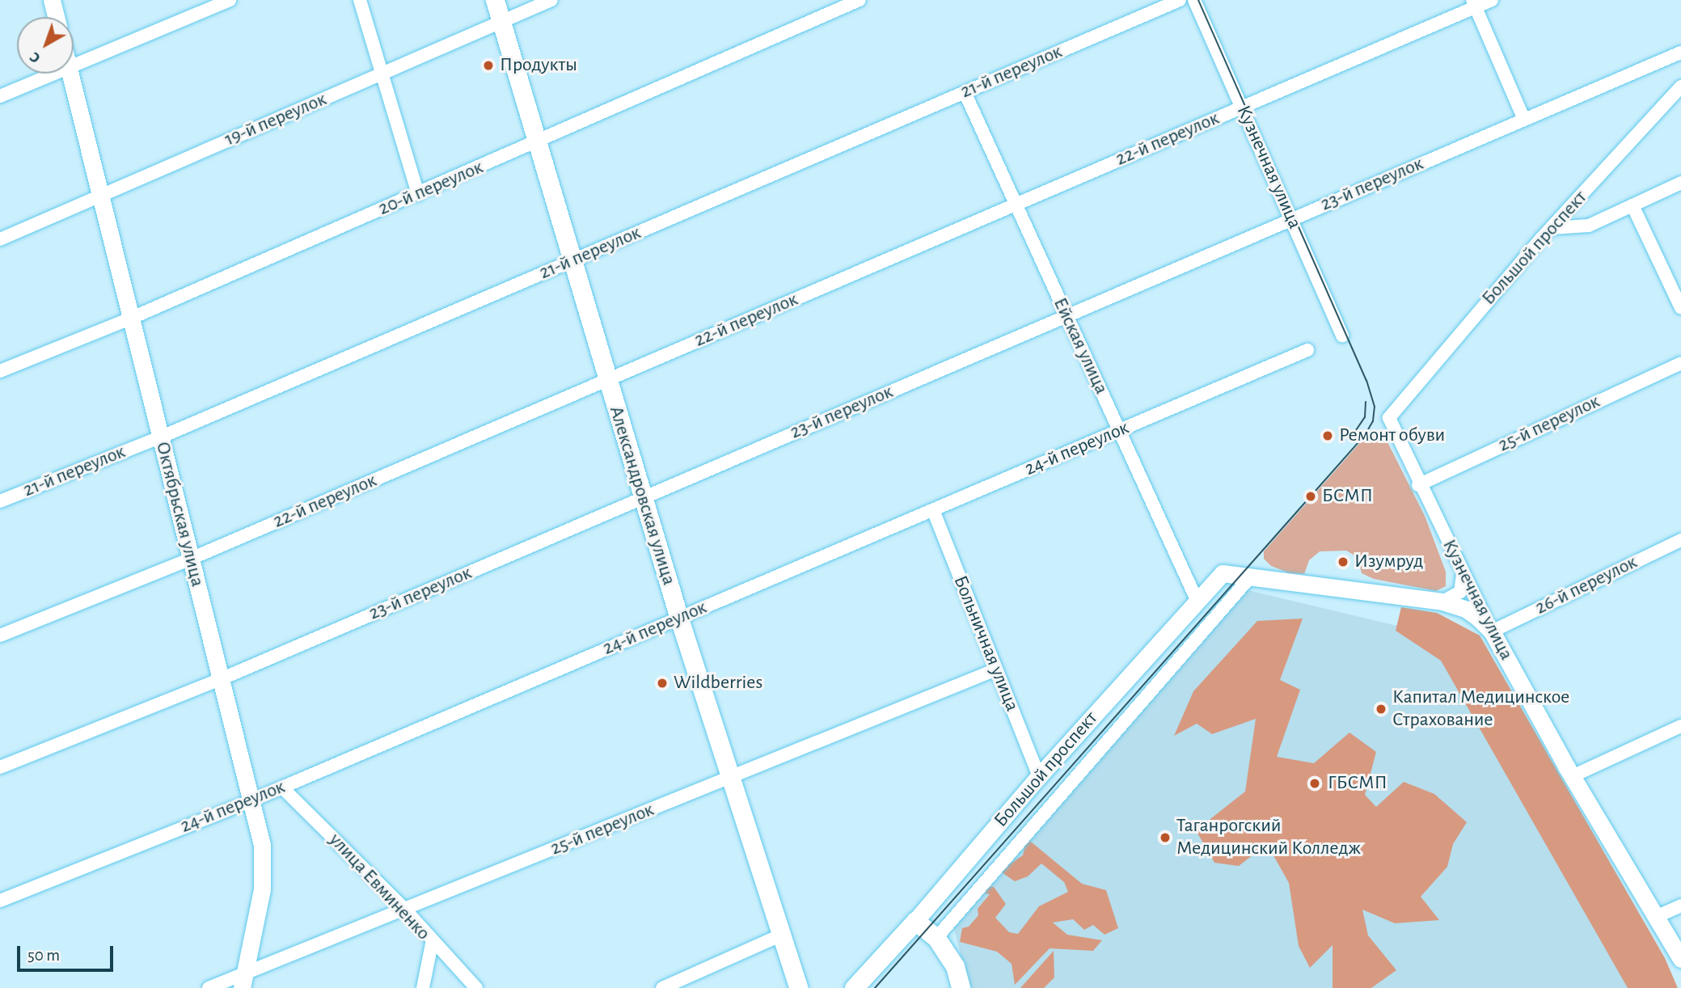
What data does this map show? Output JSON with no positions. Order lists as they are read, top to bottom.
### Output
{
  "streets": {
    "main road": ["Большой проспект", "Александровская улица"],
    "street": [
      "21-й переулок",
      "19-й переулок",
      "22-й переулок",
      "Кузнечная улица",
      "23-й переулок",
      "20-й переулок",
      "Ейская улица",
      "25-й переулок",
      "24-й переулок",
      "Октябрьская улица",
      "26-й переулок",
      "Больничная улица",
      "улица Евминенко"
    ]
  },
  "crossings": [
    ["21-й переулок", "Ейская улица"],
    ["21-й переулок", "Александровская улица"],
    ["21-й переулок", "Октябрьская улица"],
    ["19-й переулок", "Александровская улица"],
    ["19-й переулок", "Октябрьская улица"],
    ["22-й переулок", "Кузнечная улица"],
    ["22-й переулок", "Ейская улица"],
    ["22-й переулок", "Александровская улица"],
    ["22-й переулок", "Октябрьская улица"],
    ["Кузнечная улица", "23-й переулок"],
    ["Кузнечная улица", "Большой проспект"],
    ["Кузнечная улица", "25-й переулок"],
    ["Кузнечная улица", "26-й переулок"],
    ["23-й переулок", "Ейская улица"],
    ["23-й переулок", "Александровская улица"],
    ["23-й переулок", "Октябрьская улица"],
    ["20-й переулок", "Александровская улица"],
    ["20-й переулок", "Октябрьская улица"],
    ["Большой проспект", "Ейская улица"],
    ["Большой проспект", "26-й переулок"],
    ["Большой проспект", "Больничная улица"],
    ["Ейская улица", "24-й переулок"],
    ["25-й переулок", "Александровская улица"],
    ["25-й переулок", "Октябрьская улица"],
    ["25-й переулок", "Больничная улица"],
    ["25-й переулок", "улица Евминенко"],
    ["24-й переулок", "Александровская улица"],
    ["24-й переулок", "Октябрьская улица"],
    ["24-й переулок", "Больничная улица"],
    ["24-й переулок", "улица Евминенко"]
  ],
  "places": [
    "Продукты",
    "Ремонт обуви",
    "БСМП",
    "Изумруд",
    "Wildberries",
    "Капитал Медицинское Страхование",
    "ГБСМП",
    "Таганрогский Медицинский Колледж"
  ],
  "scale_bar": "50 m",
  "north": "bottom left"
}
